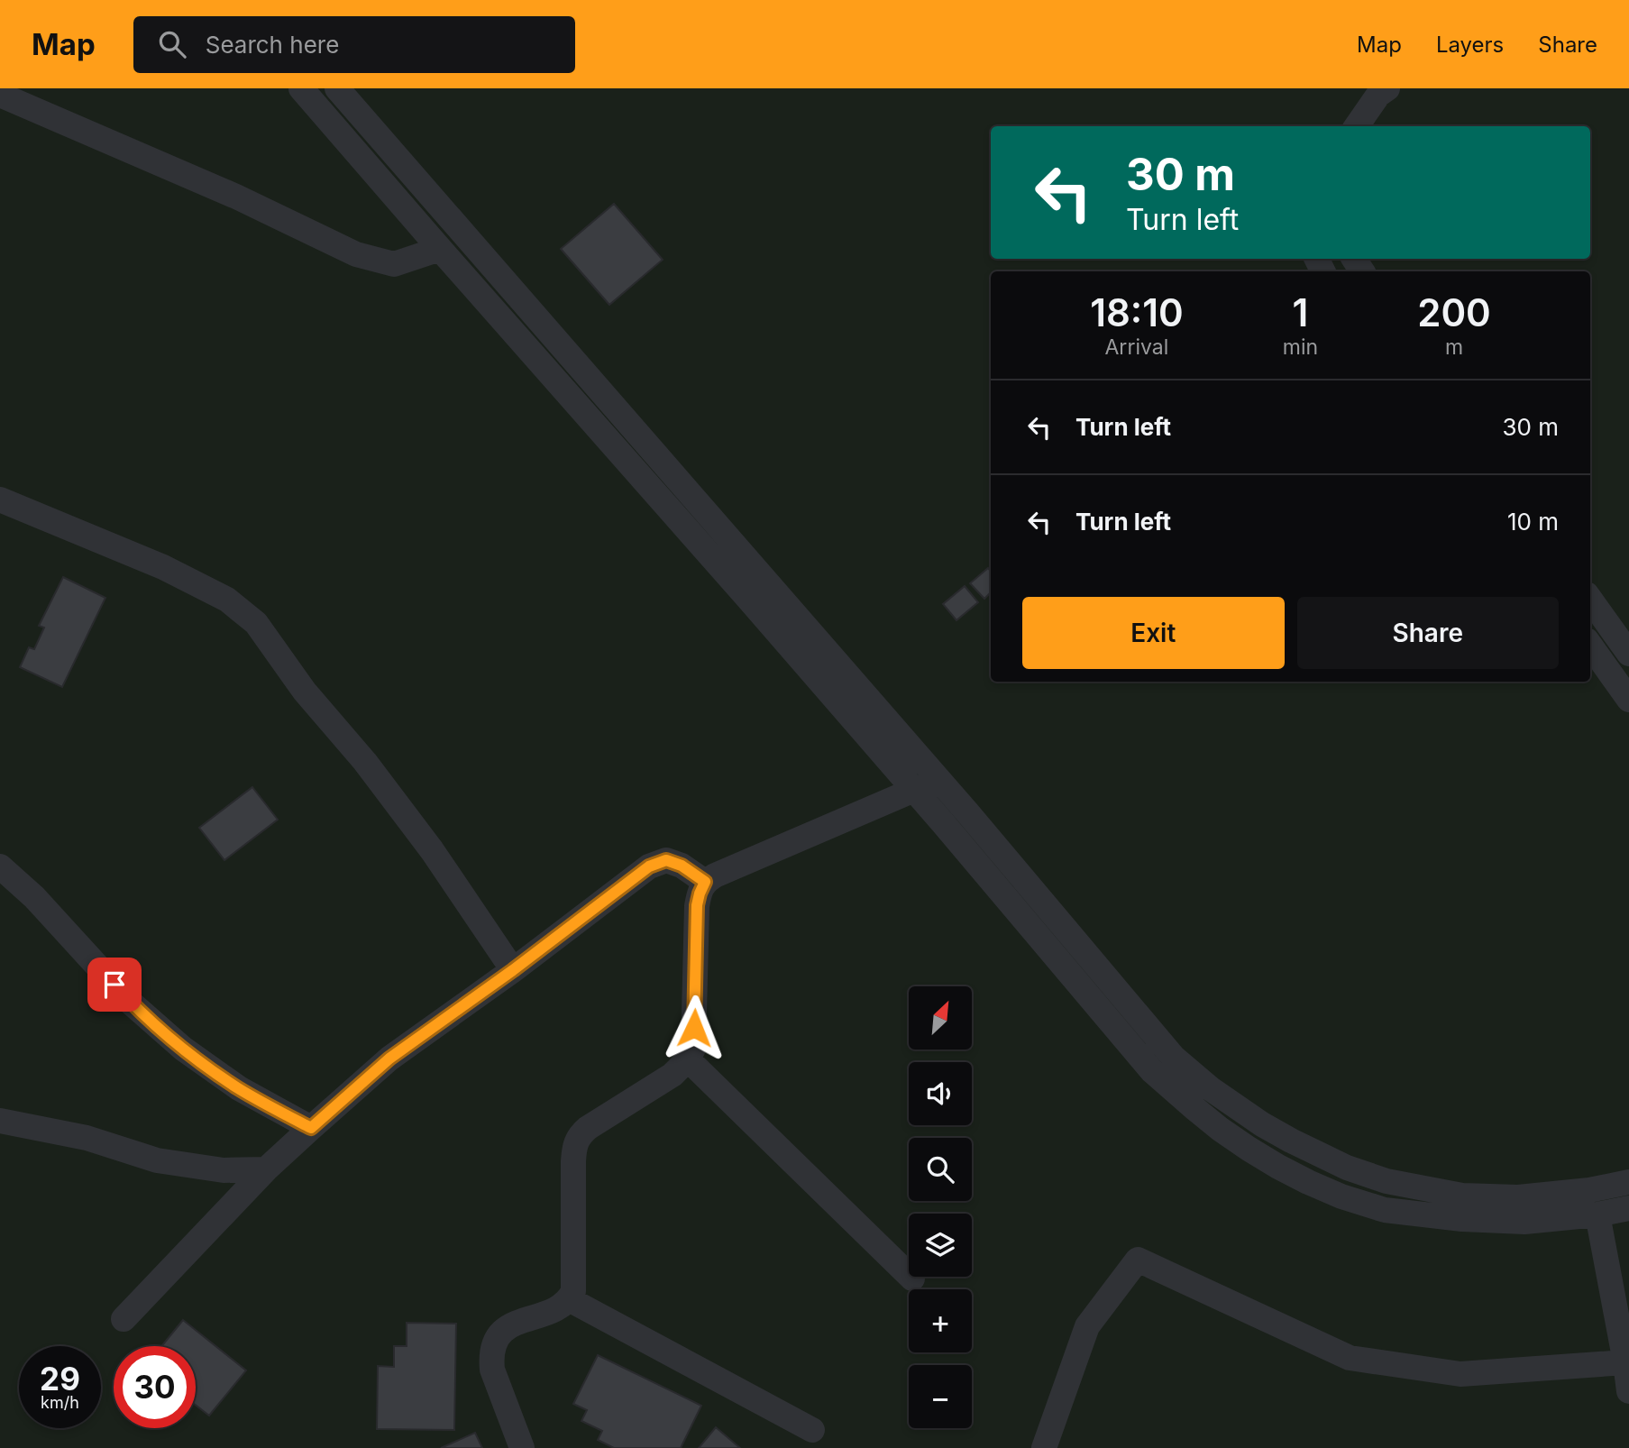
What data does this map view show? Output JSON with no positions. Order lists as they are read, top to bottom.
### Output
{
  "north": "top right",
  "page": {
    "header": "Map",
    "search": "Search here",
    "nav": ["Map", "Layers", "Share"],
    "turn": ["30 m", "Turn left"],
    "eta": [
      "18:10",
      "Arrival",
      "1",
      "min",
      "200",
      "m"
    ],
    "list": [
      {
        "name": "Turn left",
        "value": "30 m"
      },
      {
        "name": "Turn left",
        "value": "10 m"
      }
    ],
    "buttons": ["Exit", "Share"],
    "map_buttons": ["+", "−"],
    "speed": "29 km/h",
    "limit": "30"
  }
}
